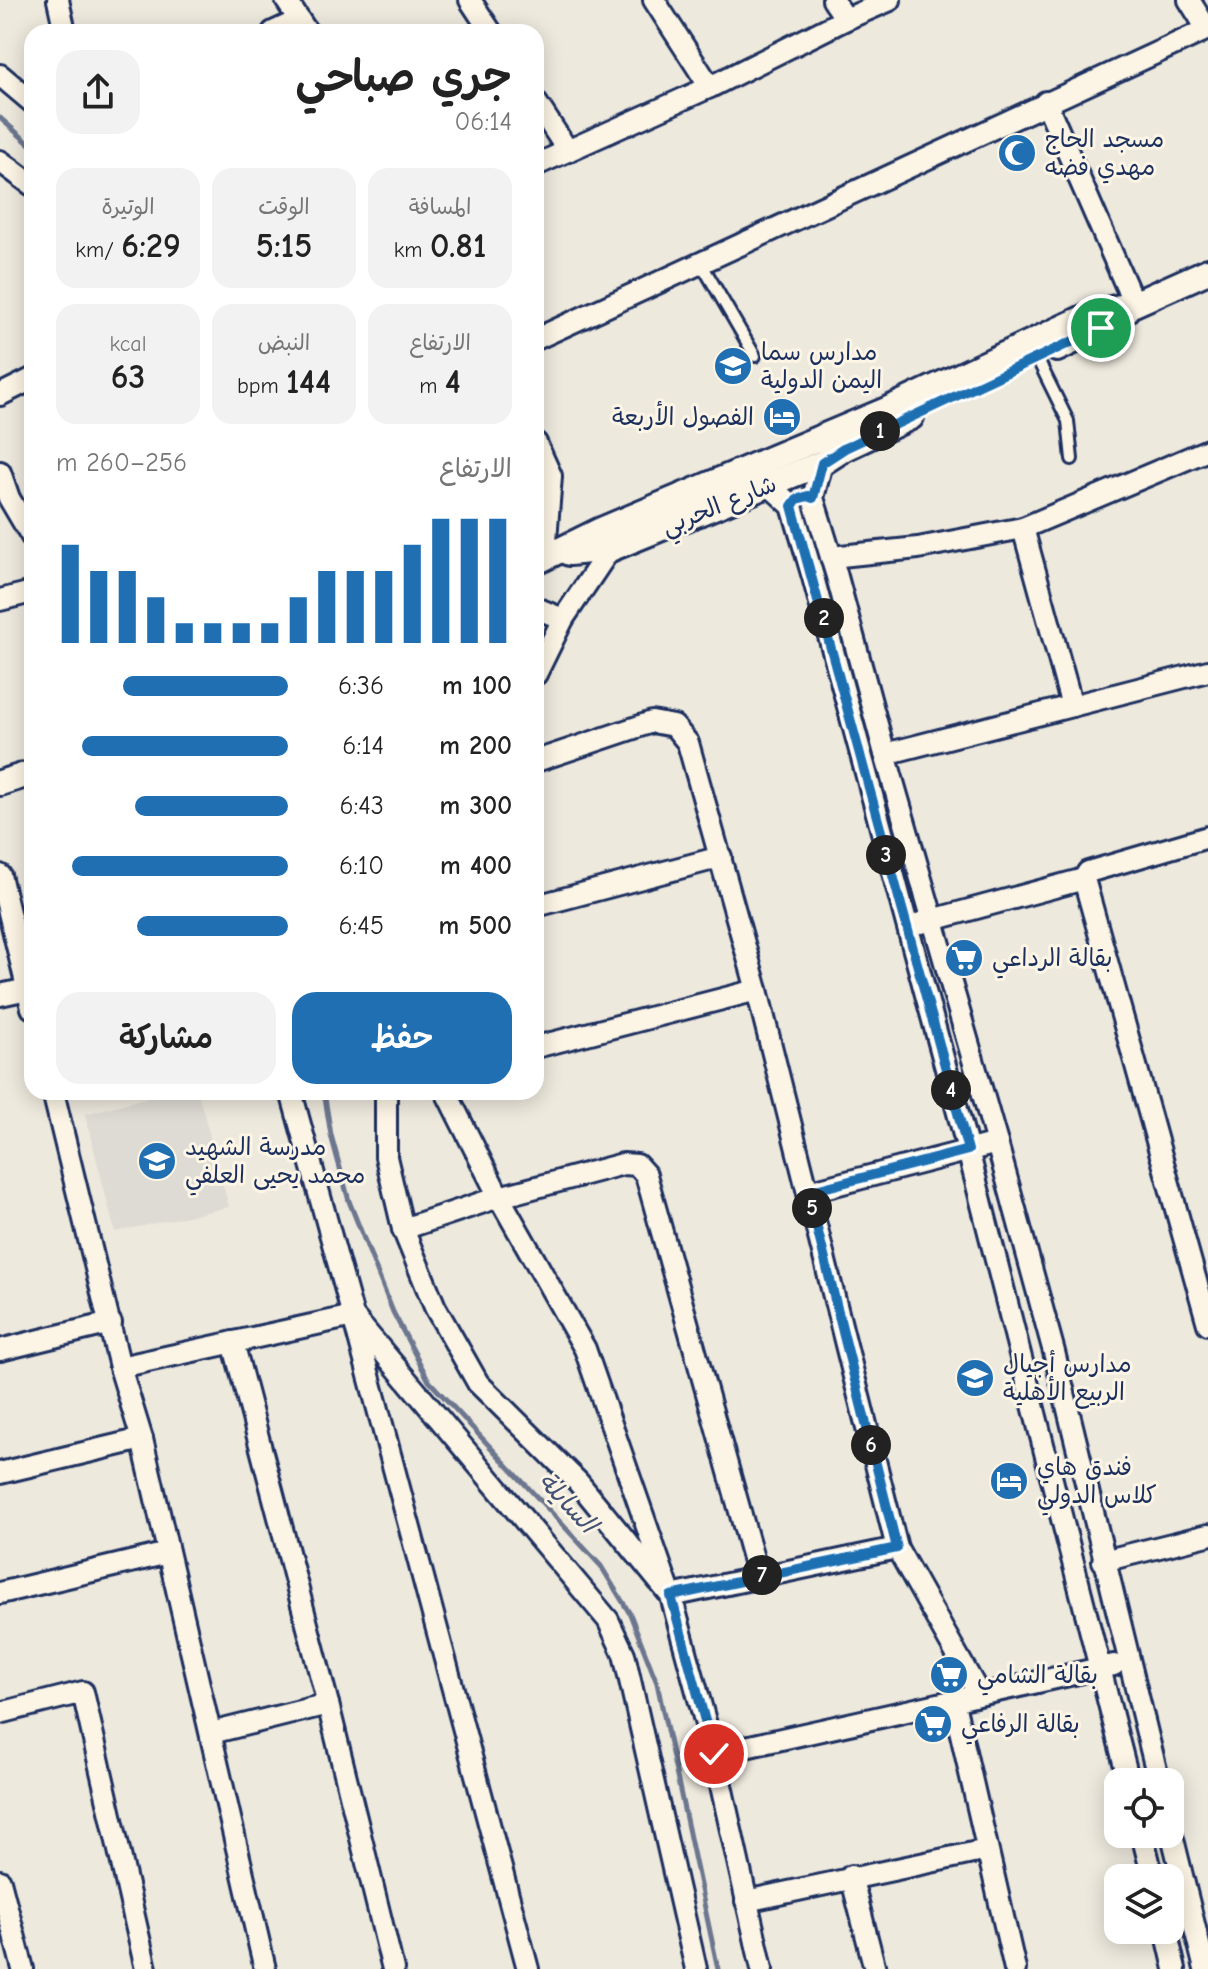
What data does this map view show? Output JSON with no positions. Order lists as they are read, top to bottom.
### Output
{
  "streets": {
    "street": ["شارع الحربي"]
  },
  "water": ["السايلة"],
  "places": {
    "mosque": ["مسجد الحاج مهدي فضه"],
    "school or university": ["مدارس سما اليمن الدولية", "مدرسة الشهيد محمد يحيى العلفي", "مدارس أجيال الربيع الأهلية"],
    "hotel": ["الفصول الأربعة", "فندق هاي كلاس الدولي"],
    "supermarket": ["بقالة الرداعي", "بقالة الشامي", "بقالة الرفاعي"]
  },
  "page": {
    "heading": ["جري صباحي", "06:14"],
    "stats": [
      ["المسافة", "0.81 km"],
      ["الوقت", "5:15"],
      ["الوتيرة", "6:29 /km"],
      ["الارتفاع", "4 m"],
      ["النبض", "144 bpm"],
      ["kcal", "63"]
    ],
    "pins": [
      "1",
      "2",
      "3",
      "4",
      "5",
      "6",
      "7"
    ],
    "chart": ["الارتفاع", "256–260 m"],
    "list": [
      {
        "name": "100 m",
        "note": "6:36"
      },
      {
        "name": "200 m",
        "note": "6:14"
      },
      {
        "name": "300 m",
        "note": "6:43"
      },
      {
        "name": "400 m",
        "note": "6:10"
      },
      {
        "name": "500 m",
        "note": "6:45"
      }
    ],
    "buttons": ["حفظ", "مشاركة"]
  }
}
